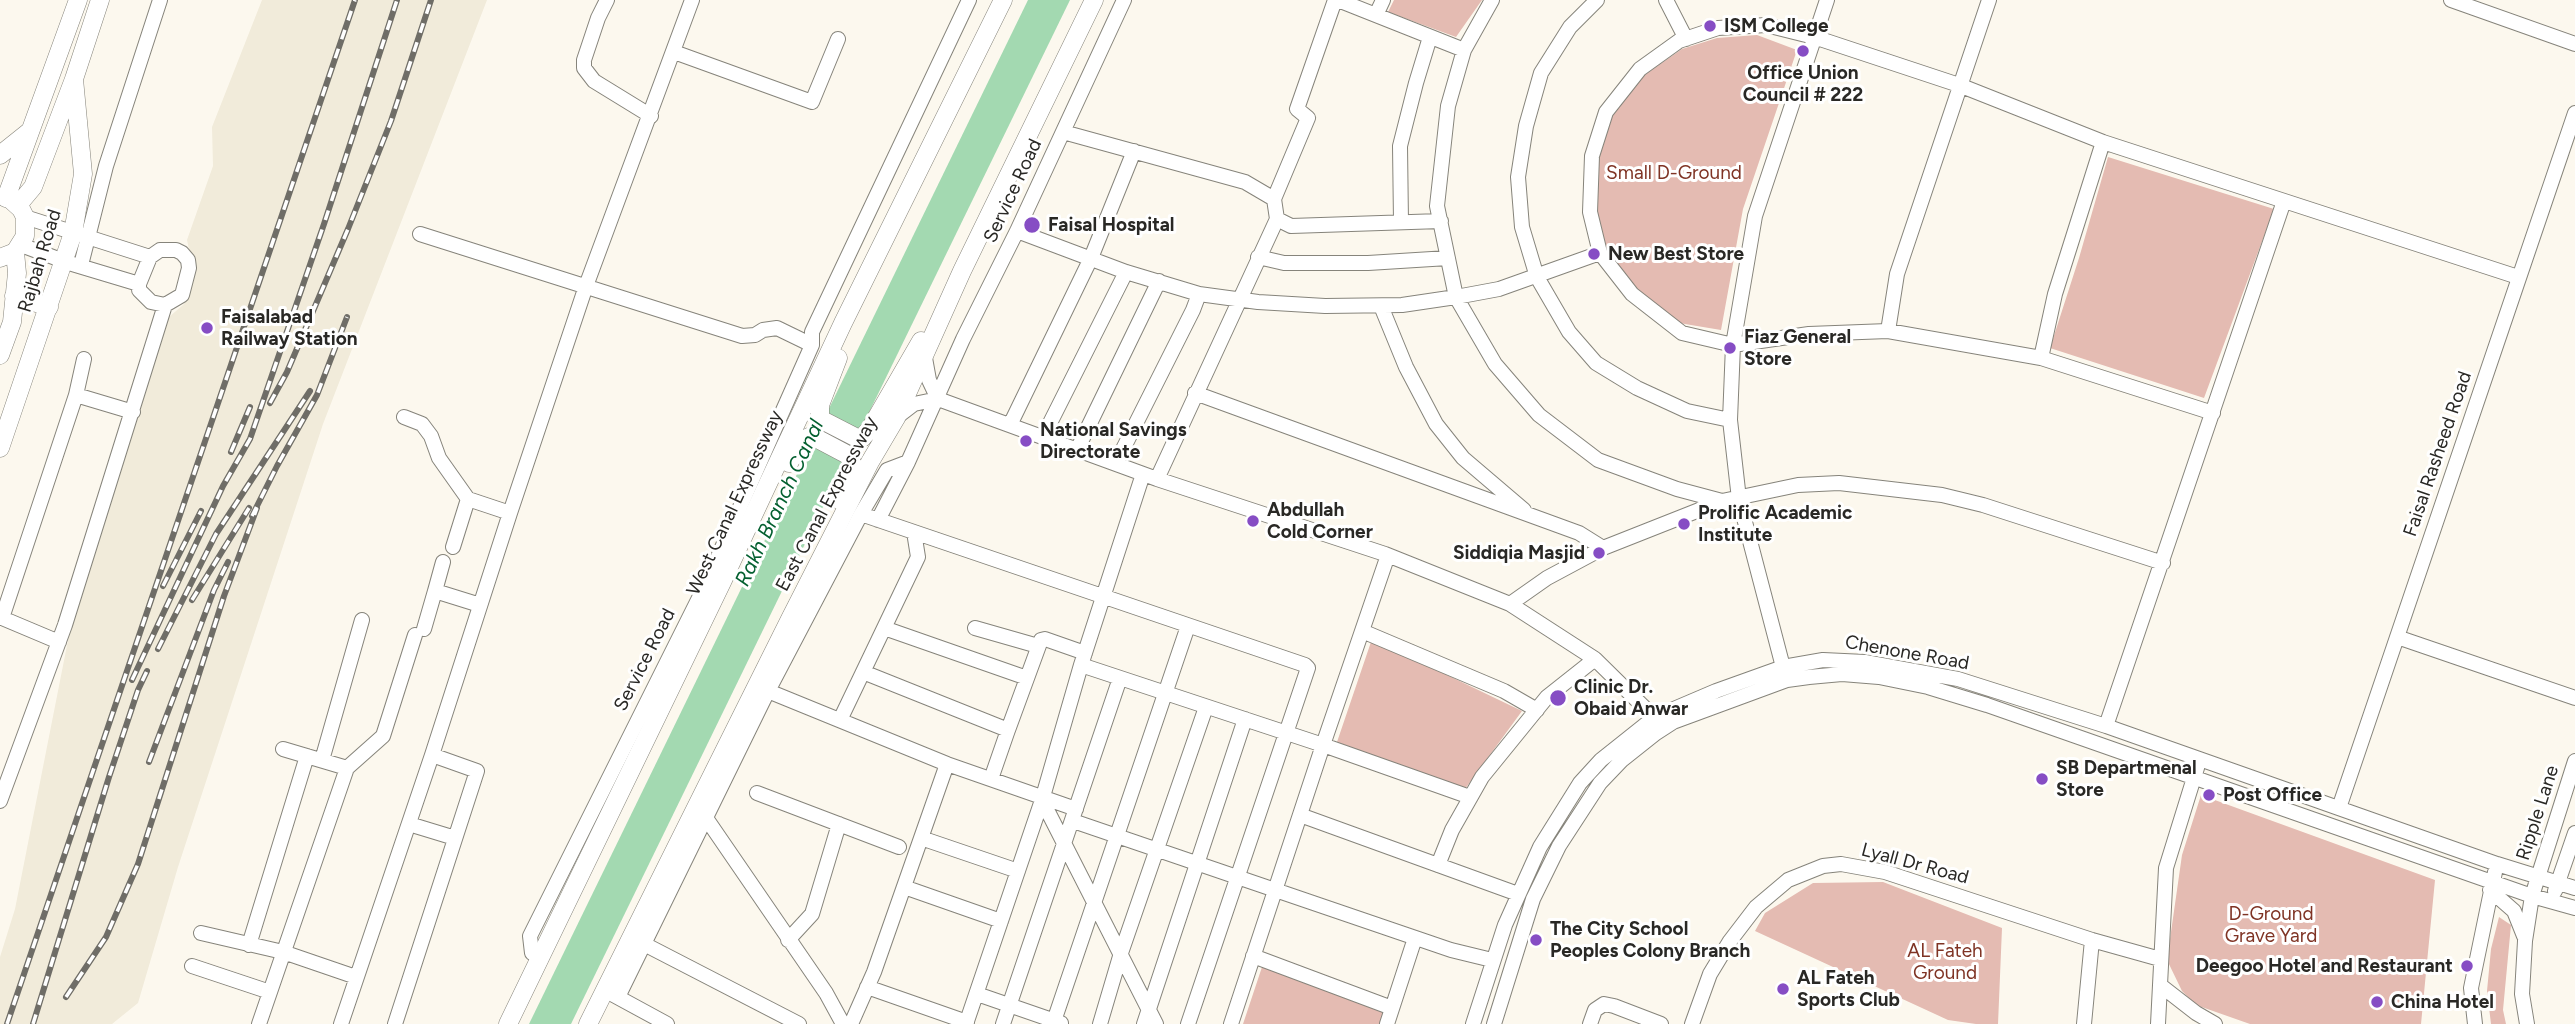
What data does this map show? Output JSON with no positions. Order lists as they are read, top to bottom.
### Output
{
  "streets": {
    "main road": ["Rajbah Road", "West Canal Expressway", "East Canal Expressway"],
    "street": [
      "Service Road",
      "Faisal Rasheed Road",
      "Chenone Road",
      "Ripple Lane",
      "Lyall Dr Road"
    ]
  },
  "crossings": [
    ["Faisal Rasheed Road", "Chenone Road"],
    ["Chenone Road", "Ripple Lane"]
  ],
  "water": ["Rakh Branch Canal"],
  "parks": ["Small D-Ground", "D-Ground Grave Yard", "AL Fateh Ground"],
  "places": [
    "ISM College",
    "Office Union Council # 222",
    "Faisal Hospital",
    "New Best Store",
    "Faisalabad Railway Station",
    "Fiaz General Store",
    "National Savings Directorate",
    "Abdullah Cold Corner",
    "Prolific Academic Institute",
    "Siddiqia Masjid",
    "Clinic Dr. Obaid Anwar",
    "SB Departmenal Store",
    "Post Office",
    "The City School Peoples Colony Branch",
    "Deegoo Hotel and Restaurant",
    "AL Fateh Sports Club",
    "China Hotel"
  ]
}
